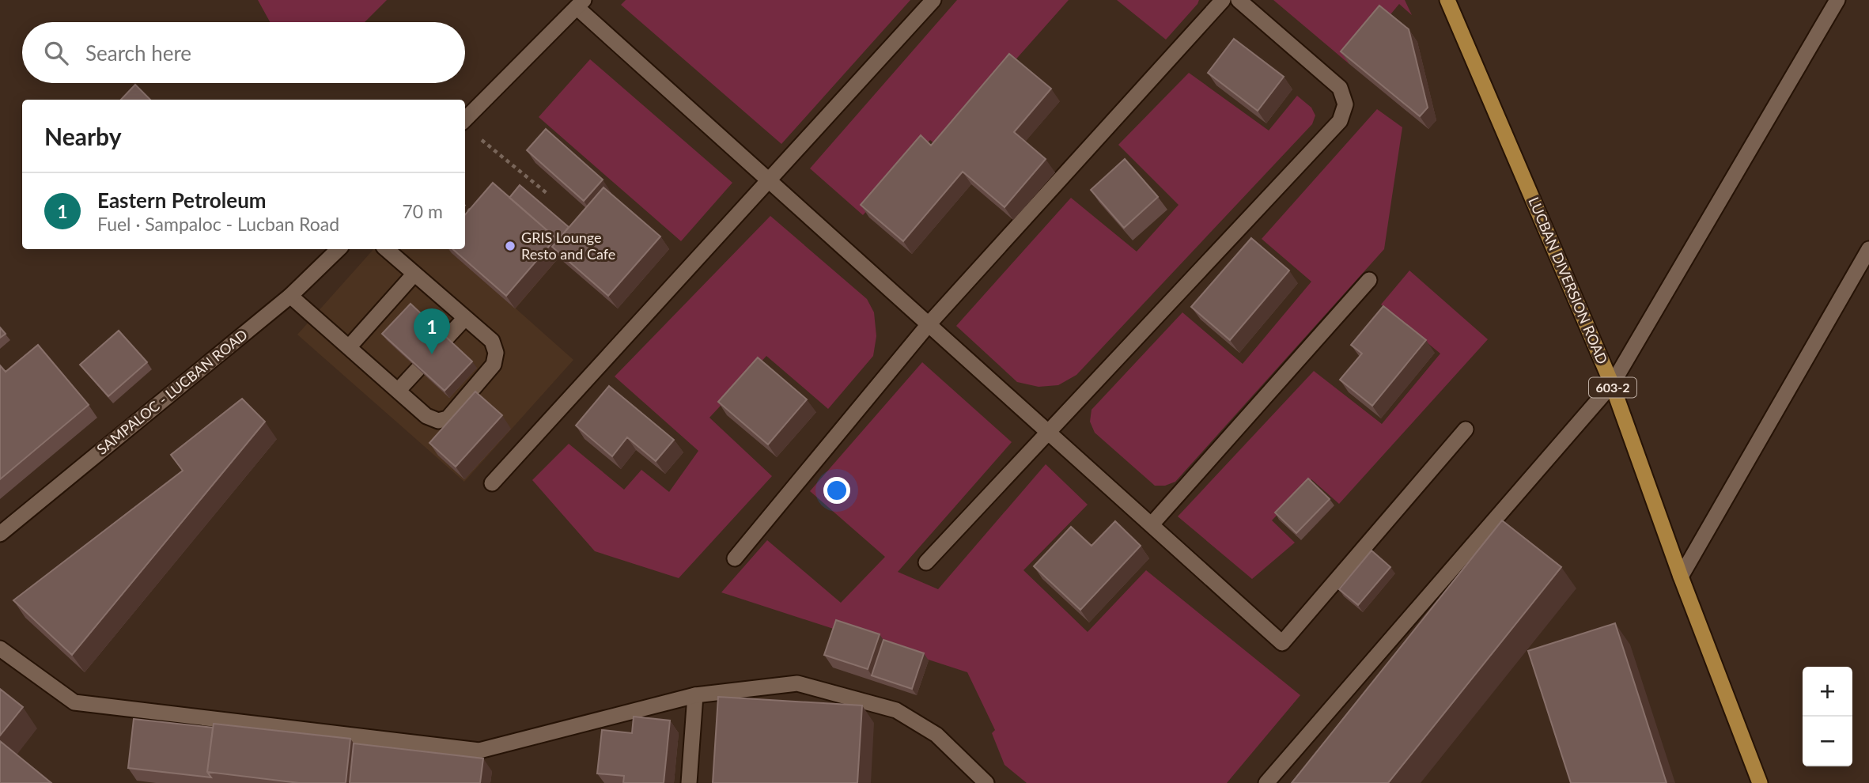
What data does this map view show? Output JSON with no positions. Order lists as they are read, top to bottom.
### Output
{
  "streets": {
    "main road": ["LUCBAN DIVERSION ROAD", "603-2"],
    "street": ["SAMPALOC - LUCBAN ROAD"]
  },
  "places": ["GRIS Lounge Resto and Cafe"],
  "page": {
    "search": "Search here",
    "heading": "Nearby",
    "list": [
      {
        "mark": "1",
        "name": "Eastern Petroleum",
        "note": "Fuel · Sampaloc - Lucban Road",
        "value": "70 m"
      }
    ],
    "pins": "1",
    "map_buttons": ["+", "−"]
  }
}
